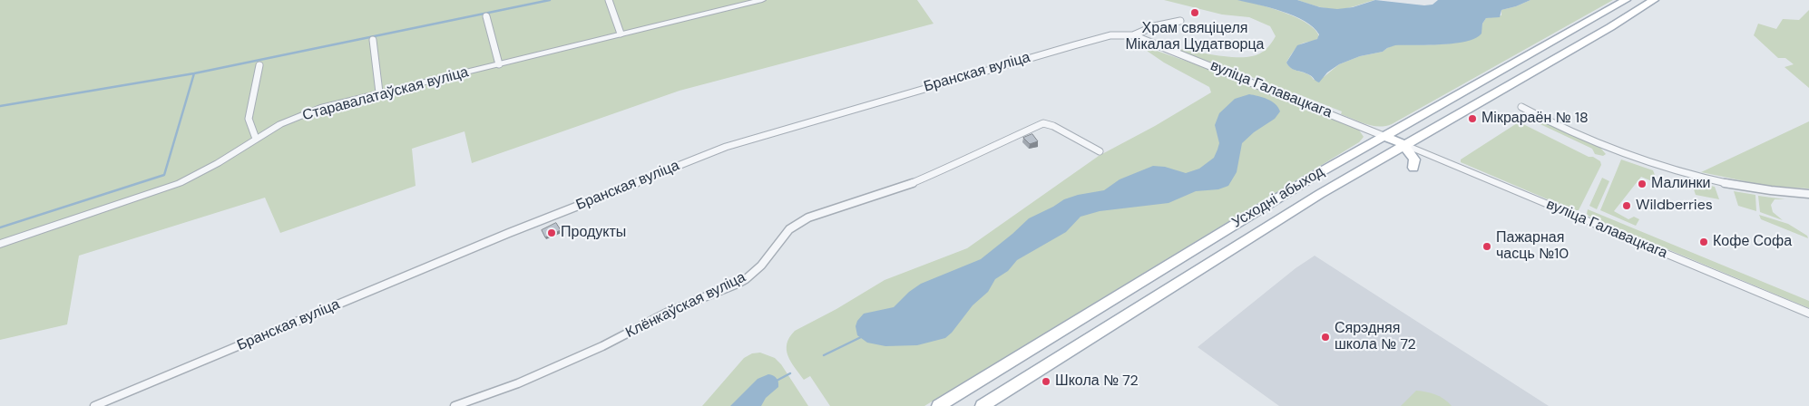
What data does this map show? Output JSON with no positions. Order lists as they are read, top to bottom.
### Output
{
  "streets": {
    "main road": ["Усходні абыход"],
    "street": [
      "Бранская вуліца",
      "вуліца Галавацкага",
      "Старавалатаўская вуліца",
      "Клёнкаўская вуліца"
    ]
  },
  "crossings": [
    ["Бранская вуліца", "вуліца Галавацкага"],
    ["вуліца Галавацкага", "Усходні абыход"]
  ],
  "places": [
    "Храм свяціцеля Мікалая Цудатворца",
    "Мікрараён № 18",
    "Малинки",
    "Wildberries",
    "Продукты",
    "Кофе Софа",
    "Пажарная часць №10",
    "Сярэдняя школа № 72",
    "Школа № 72"
  ]
}
